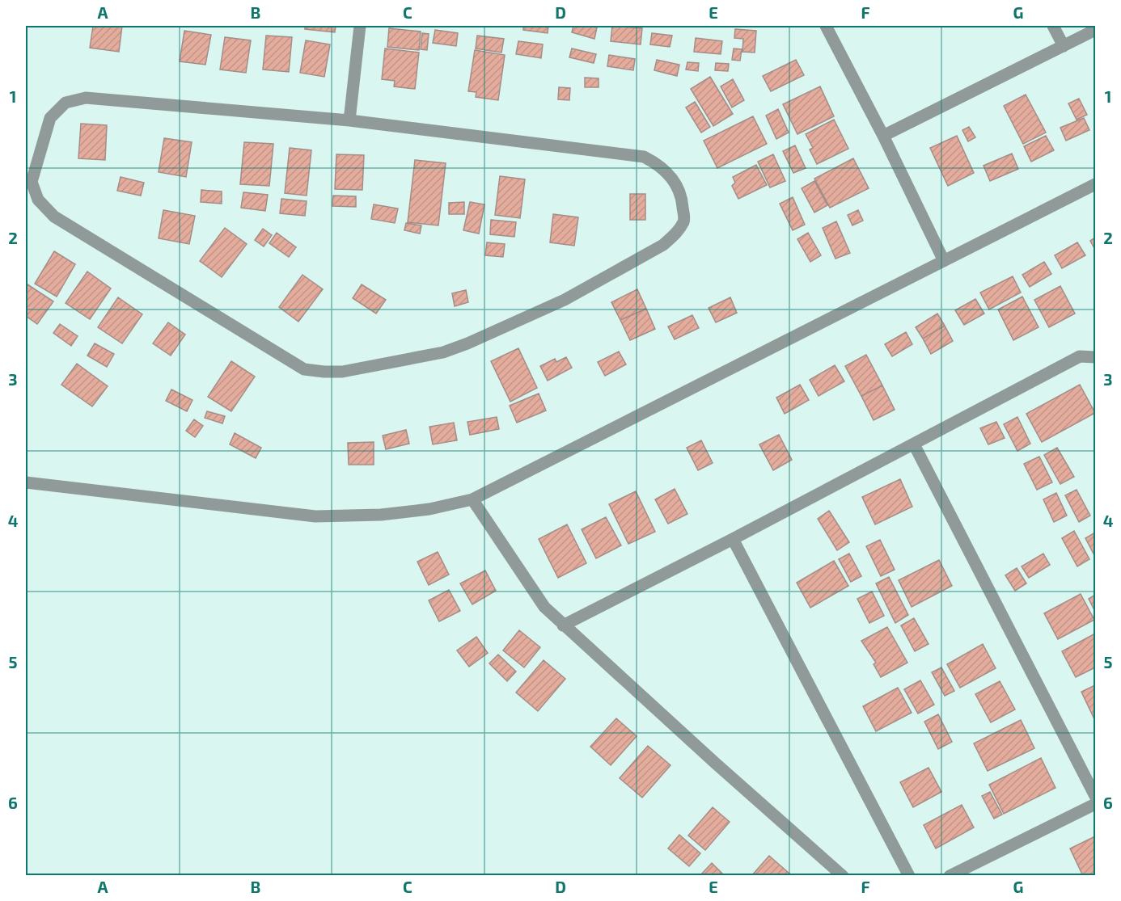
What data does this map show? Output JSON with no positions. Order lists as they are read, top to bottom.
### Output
{
  "grid": {
    "columns": [
      "A",
      "B",
      "C",
      "D",
      "E",
      "F",
      "G"
    ],
    "rows": [
      "1",
      "2",
      "3",
      "4",
      "5",
      "6"
    ]
  }
}
